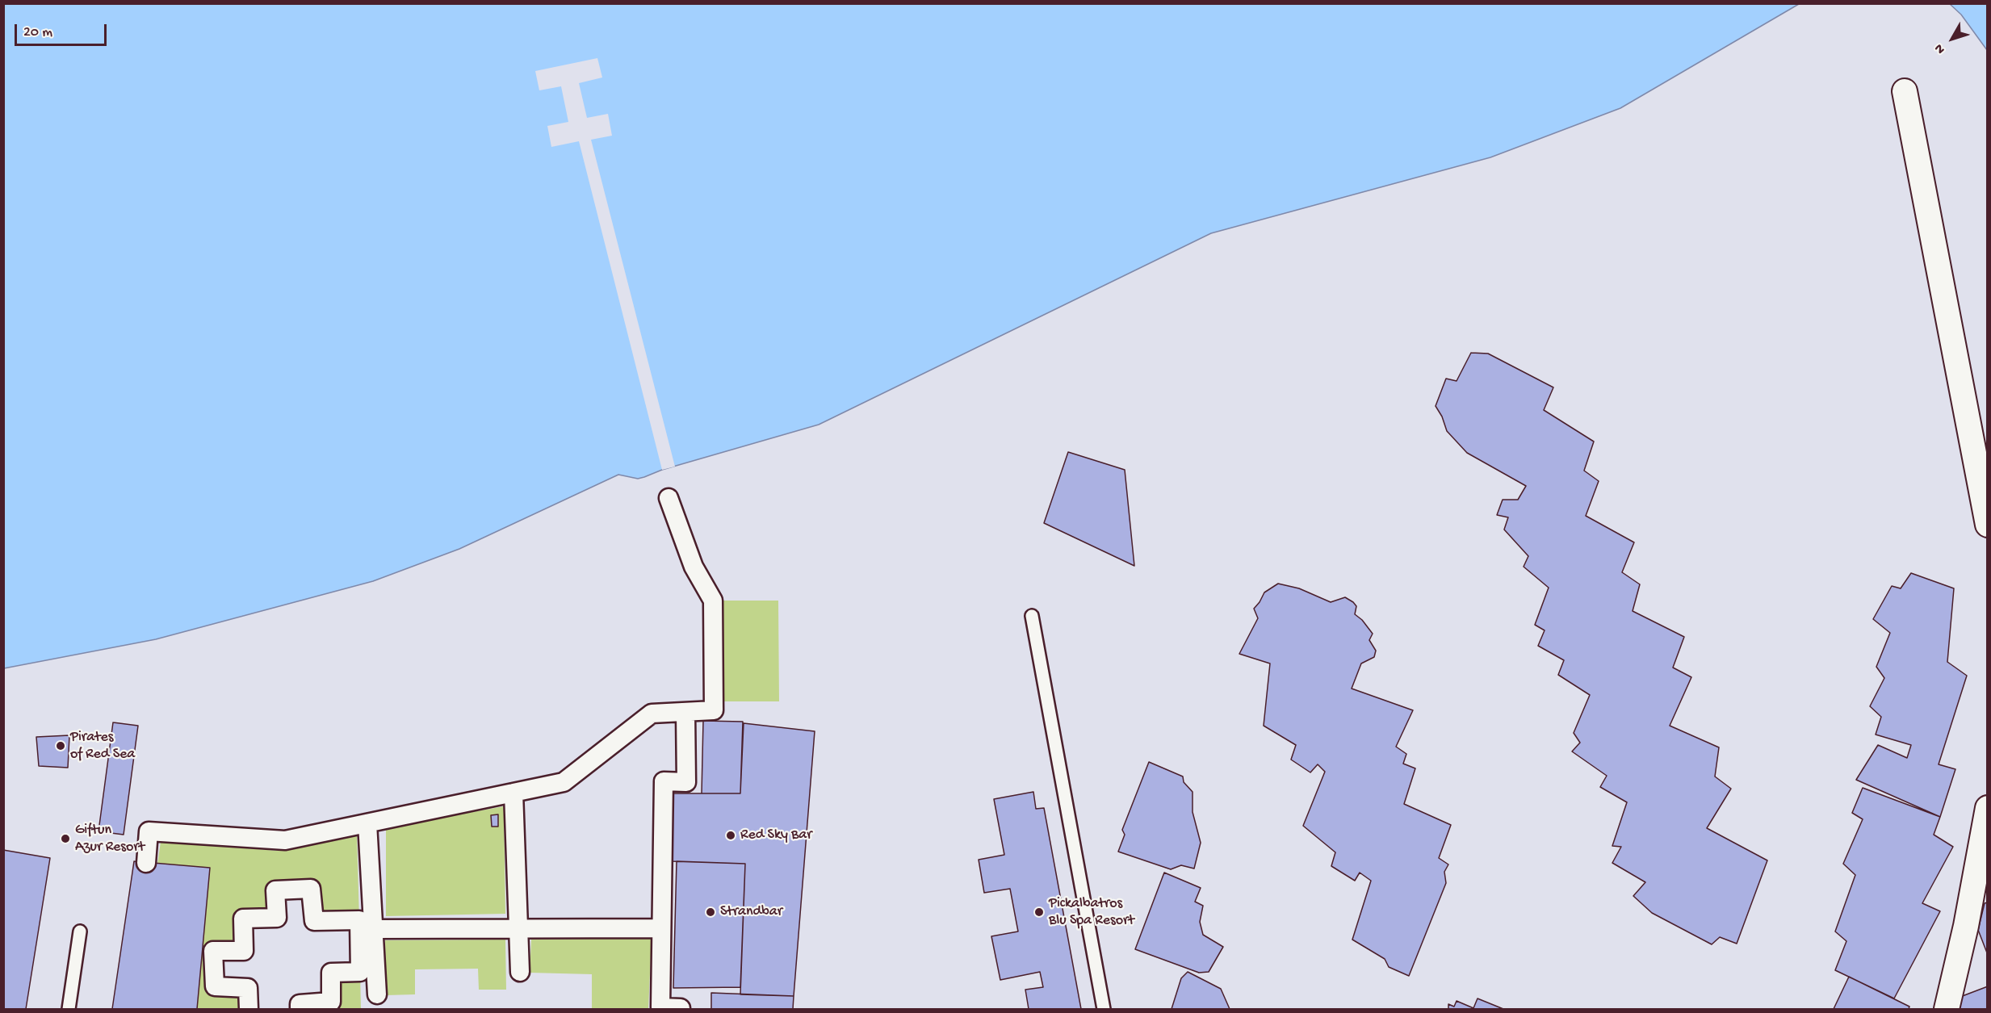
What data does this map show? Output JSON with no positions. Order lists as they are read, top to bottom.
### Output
{
  "places": [
    "Pirates of Red Sea",
    "Red Sky Bar",
    "Giftun Azur Resort",
    "Strandbar",
    "Pickalbatros Blu Spa Resort"
  ],
  "scale_bar": "20 m",
  "north": "bottom left"
}
